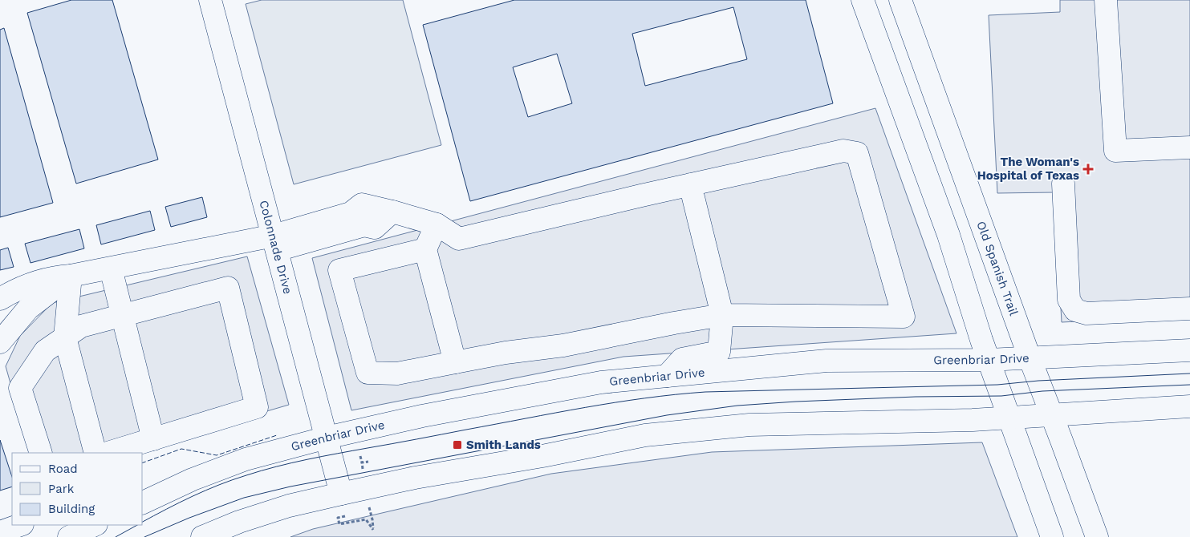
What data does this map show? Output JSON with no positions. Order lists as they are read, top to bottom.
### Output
{
  "streets": {
    "main road": ["Colonnade Drive", "Old Spanish Trail", "Greenbriar Drive"]
  },
  "crossings": [
    ["Colonnade Drive", "Greenbriar Drive"],
    ["Old Spanish Trail", "Greenbriar Drive"]
  ],
  "places": {
    "health": ["The Woman's Hospital of Texas"],
    "transit": ["Smith Lands"]
  },
  "legend": ["Road", "Park", "Building"]
}
